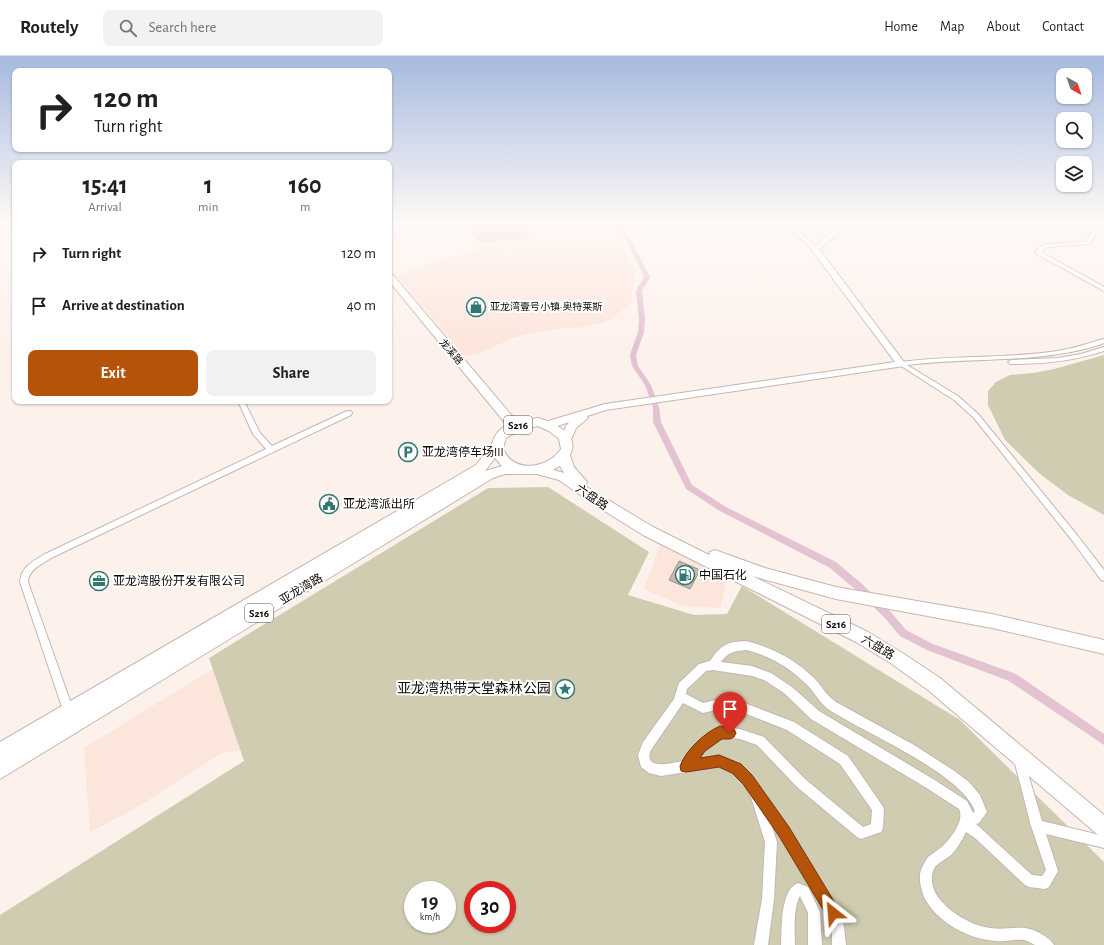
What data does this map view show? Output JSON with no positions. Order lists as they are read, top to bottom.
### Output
{
  "streets": {
    "main road": ["S216", "六盘路", "亚龙湾路"],
    "street": ["龙溪路"]
  },
  "crossings": [
    ["龙溪路", "S216"],
    ["龙溪路", "六盘路"],
    ["龙溪路", "亚龙湾路"],
    ["S216", "六盘路"],
    ["S216", "亚龙湾路"],
    ["六盘路", "亚龙湾路"]
  ],
  "places": {
    "shop": ["亚龙湾壹号小镇·奥特莱斯"],
    "parking": ["亚龙湾停车场III"],
    "public building": ["亚龙湾派出所"],
    "fuel station": ["中国石化"],
    "office": ["亚龙湾股份开发有限公司"],
    "place": ["亚龙湾热带天堂森林公园"]
  },
  "north": "bottom right",
  "page": {
    "header": "Routely",
    "search": "Search here",
    "nav": [
      "Home",
      "Map",
      "About",
      "Contact"
    ],
    "turn": ["120 m", "Turn right"],
    "eta": [
      "15:41",
      "Arrival",
      "1",
      "min",
      "160",
      "m"
    ],
    "list": [
      {
        "name": "Turn right",
        "value": "120 m"
      },
      {
        "name": "Arrive at destination",
        "value": "40 m"
      }
    ],
    "buttons": ["Exit", "Share"],
    "speed": "19 km/h",
    "limit": "30"
  }
}
